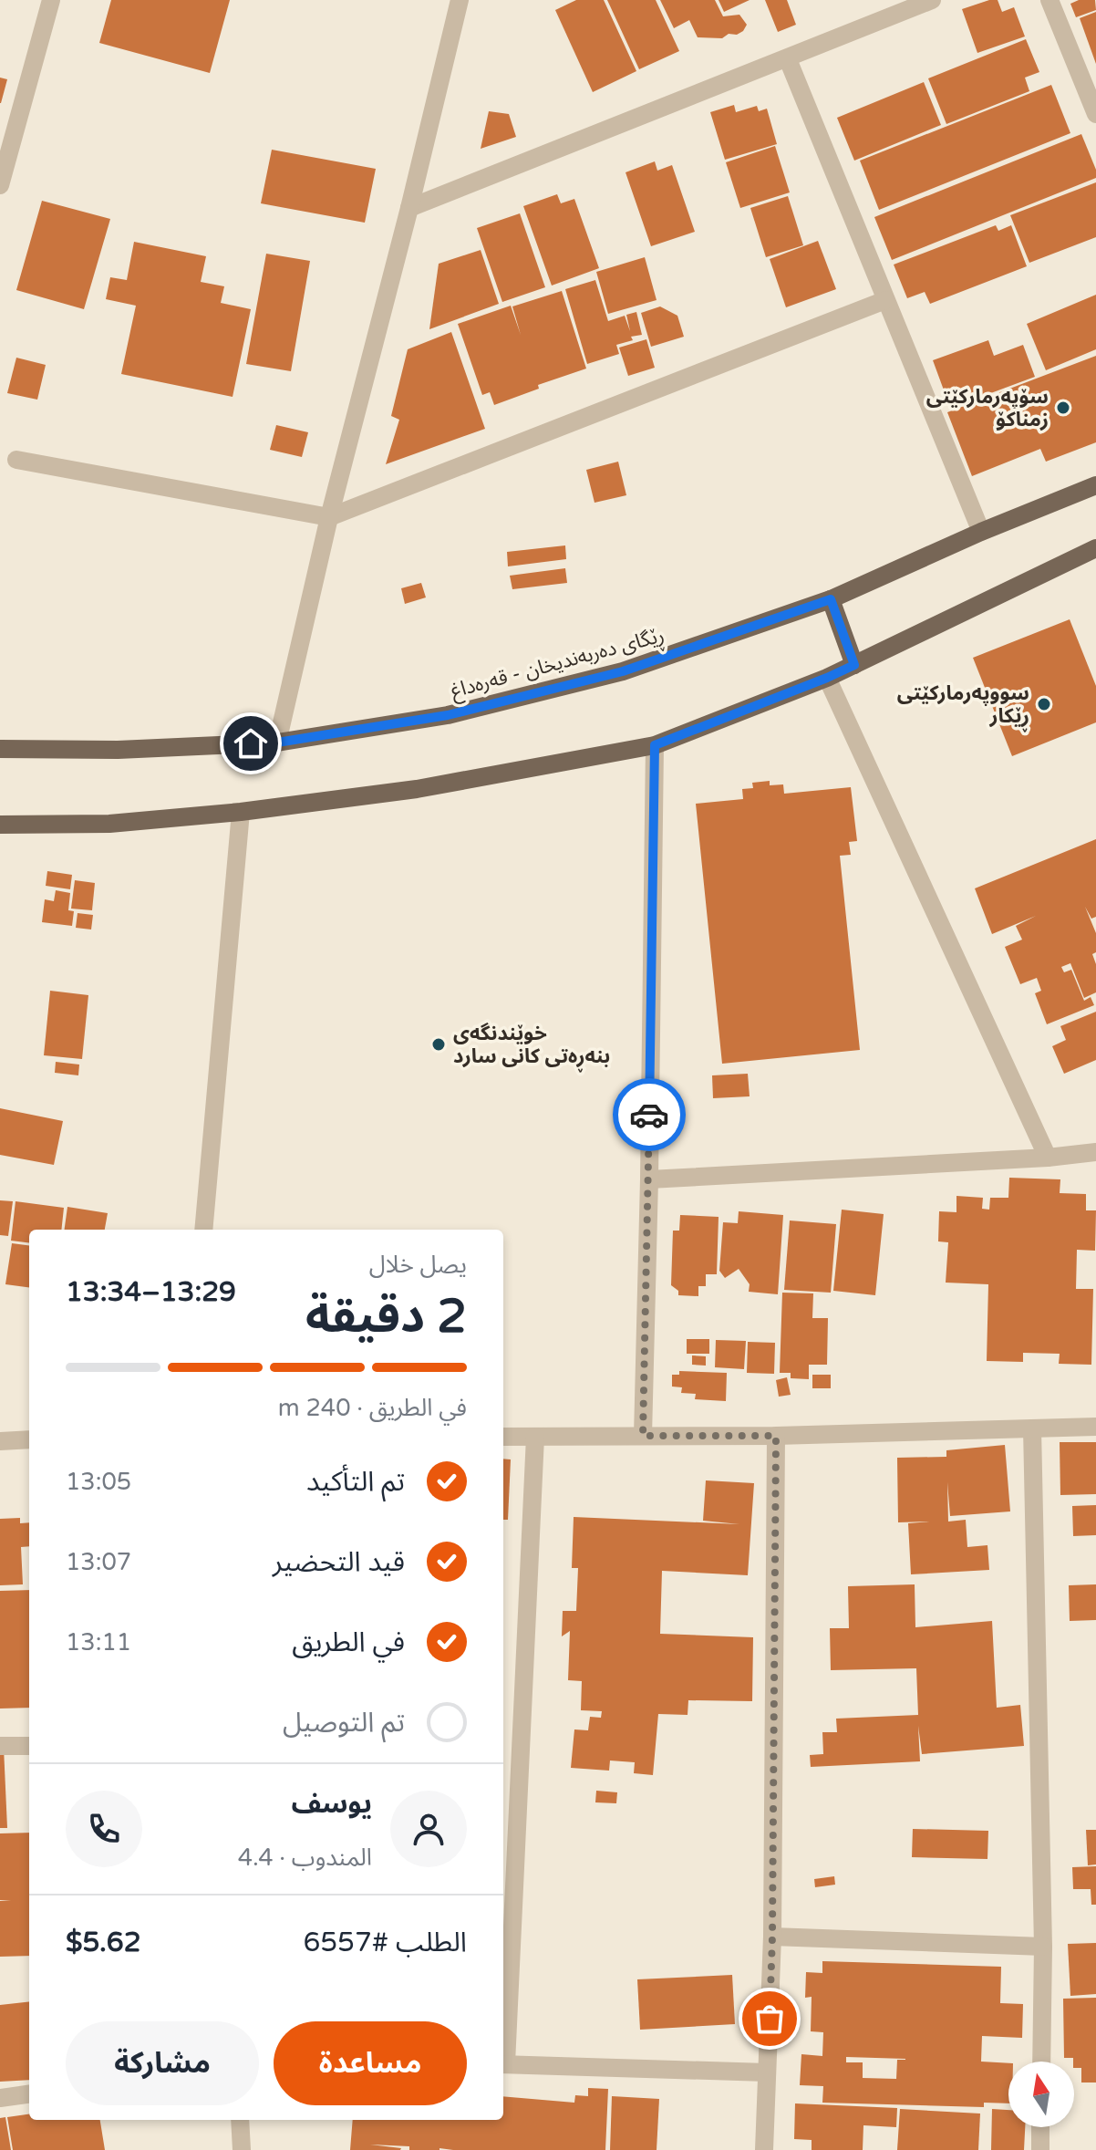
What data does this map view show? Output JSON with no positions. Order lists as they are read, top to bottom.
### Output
{
  "streets": {
    "main road": ["ڕێگای دەربەندیخان - قەرەداغ"]
  },
  "places": ["سۆپەرمارکێتی زمناکۆ", "سووپەرمارکێتی ڕێکار", "خوێندنگەی بنەڕەتی کانی سارد"],
  "north": "top",
  "page": {
    "heading": ["2 دقيقة", "يصل خلال", "13:29–13:34"],
    "panel": [
      "يوسف",
      "المندوب · 4.4",
      "الطلب #6557",
      "$5.62"
    ],
    "bar": "في الطريق · 240 m",
    "list": [
      ["تم التأكيد", "13:05"],
      ["قيد التحضير", "13:07"],
      ["في الطريق", "13:11"],
      "تم التوصيل"
    ],
    "buttons": ["مساعدة", "مشاركة"]
  }
}
